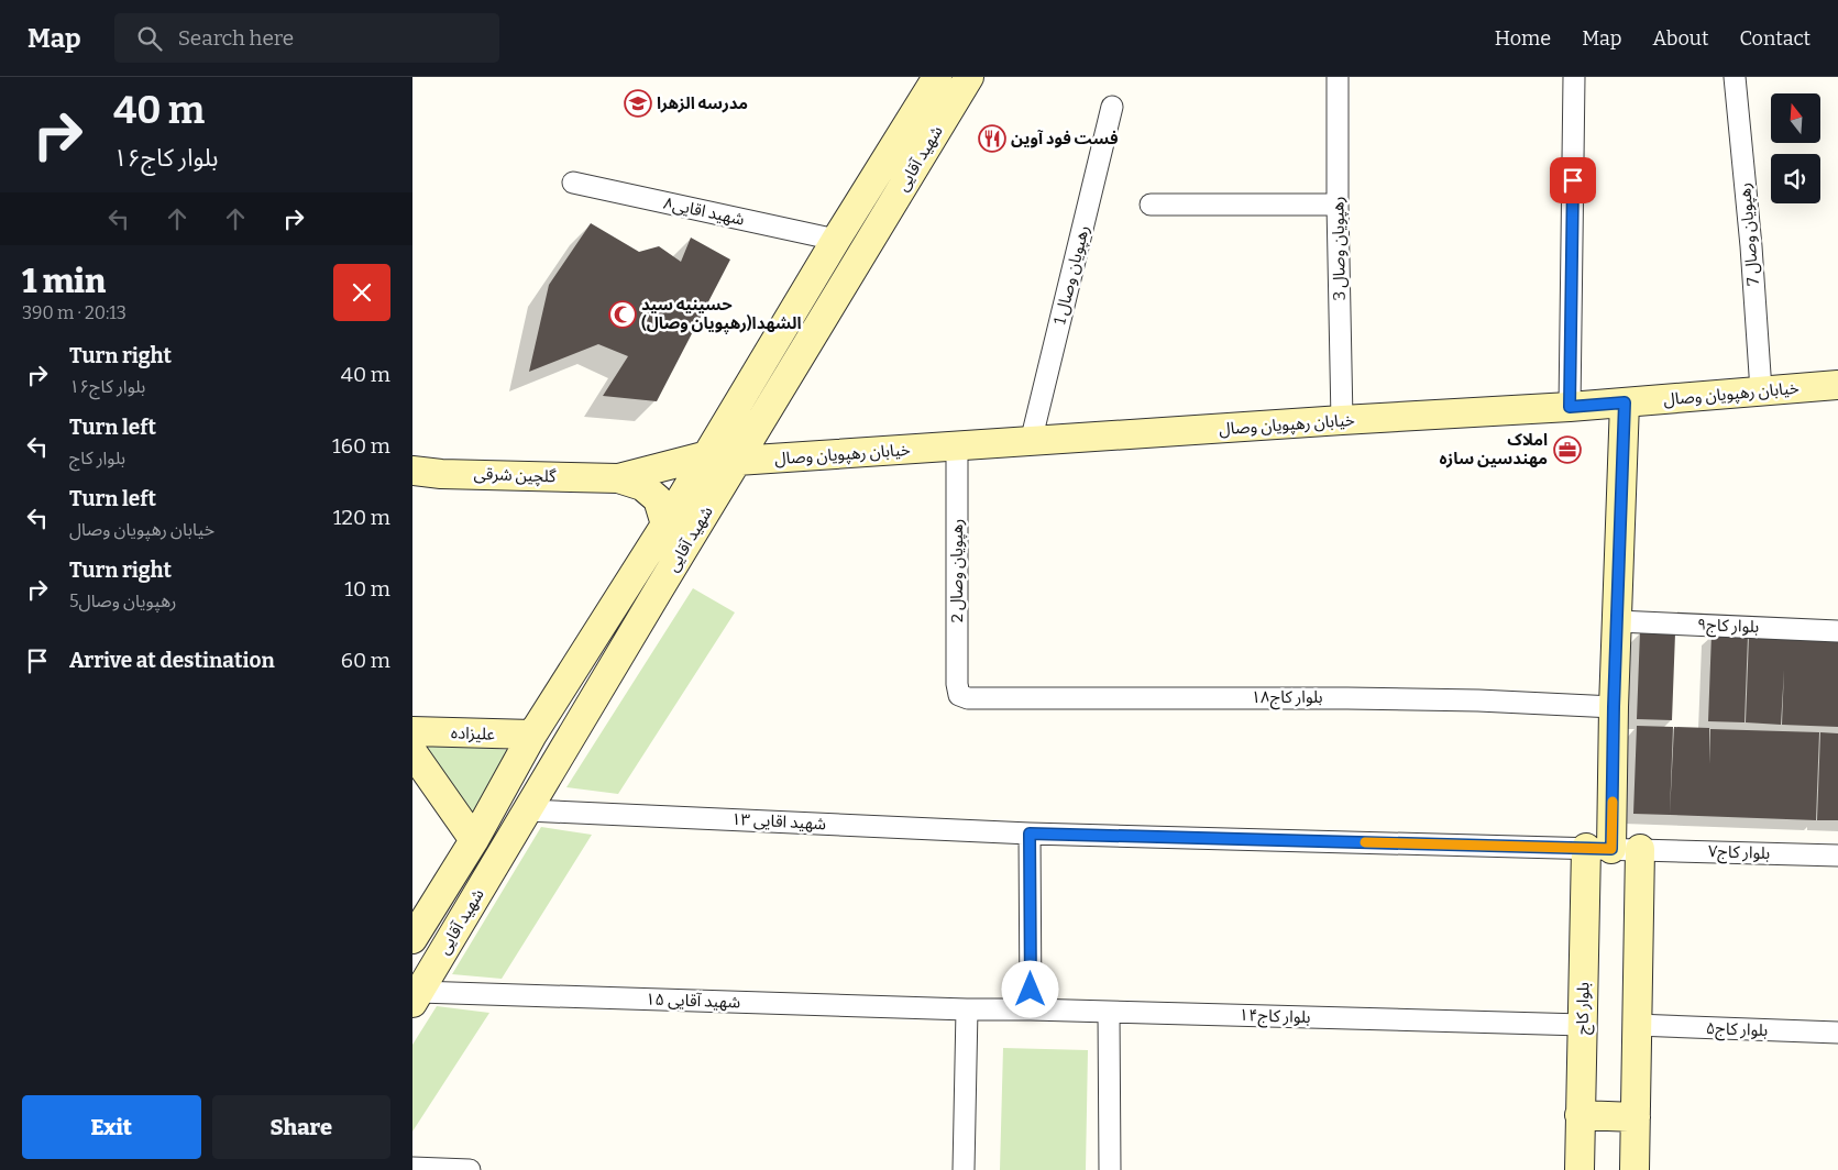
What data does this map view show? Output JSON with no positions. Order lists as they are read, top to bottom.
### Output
{
  "streets": {
    "street": [
      "شهید آقایی",
      "شهید اقایی۸",
      "7 رهپویان وصال",
      "3 رهپویان وصال",
      "1 رهپویان وصال",
      "خیابان رهپویان وصال",
      "گلچین شرقی",
      "2 رهپویان وصال",
      "بلوار کاج۹",
      "بلوار کاج۱۸",
      "علیزاده",
      "شهید اقایی ۱۳",
      "بلوار کاج۷",
      "شهید آقایی ۱۵",
      "بلوار کاج",
      "بلوار کاج۱۴",
      "بلوار کاج۵"
    ]
  },
  "crossings": [
    ["شهید آقایی", "شهید اقایی۸"],
    ["شهید آقایی", "خیابان رهپویان وصال"],
    ["شهید آقایی", "علیزاده"],
    ["شهید آقایی", "شهید اقایی ۱۳"],
    ["شهید آقایی", "شهید آقایی ۱۵"],
    ["7 رهپویان وصال", "خیابان رهپویان وصال"],
    ["3 رهپویان وصال", "خیابان رهپویان وصال"],
    ["1 رهپویان وصال", "خیابان رهپویان وصال"],
    ["خیابان رهپویان وصال", "2 رهپویان وصال"],
    ["خیابان رهپویان وصال", "بلوار کاج"],
    ["2 رهپویان وصال", "بلوار کاج۱۸"],
    ["بلوار کاج۹", "بلوار کاج"],
    ["بلوار کاج۱۸", "بلوار کاج"],
    ["شهید اقایی ۱۳", "بلوار کاج۷"],
    ["شهید اقایی ۱۳", "بلوار کاج"],
    ["بلوار کاج۷", "بلوار کاج"],
    ["شهید آقایی ۱۵", "بلوار کاج۱۴"],
    ["بلوار کاج", "بلوار کاج۱۴"]
  ],
  "places": {
    "school or university": ["مدرسه الزهرا"],
    "restaurant": ["فست فود آوین"],
    "mosque": ["حسینیه سید الشهدا(رهپویان وصال)"],
    "office": ["املاک مهندسین سازه"]
  },
  "north": "top",
  "page": {
    "header": "Map",
    "search": "Search here",
    "nav": [
      "Home",
      "Map",
      "About",
      "Contact"
    ],
    "turn": ["40 m", "بلوار کاج۱۶"],
    "heading": ["1 min", "390 m · 20:13"],
    "list": [
      {
        "name": "Turn right",
        "note": "بلوار کاج۱۶",
        "value": "40 m"
      },
      {
        "name": "Turn left",
        "note": "بلوار کاج",
        "value": "160 m"
      },
      {
        "name": "Turn left",
        "note": "خیابان رهپویان وصال",
        "value": "120 m"
      },
      {
        "name": "Turn right",
        "note": "رهپویان وصال5",
        "value": "10 m"
      },
      {
        "name": "Arrive at destination",
        "value": "60 m"
      }
    ],
    "buttons": ["Exit", "Share"]
  }
}
